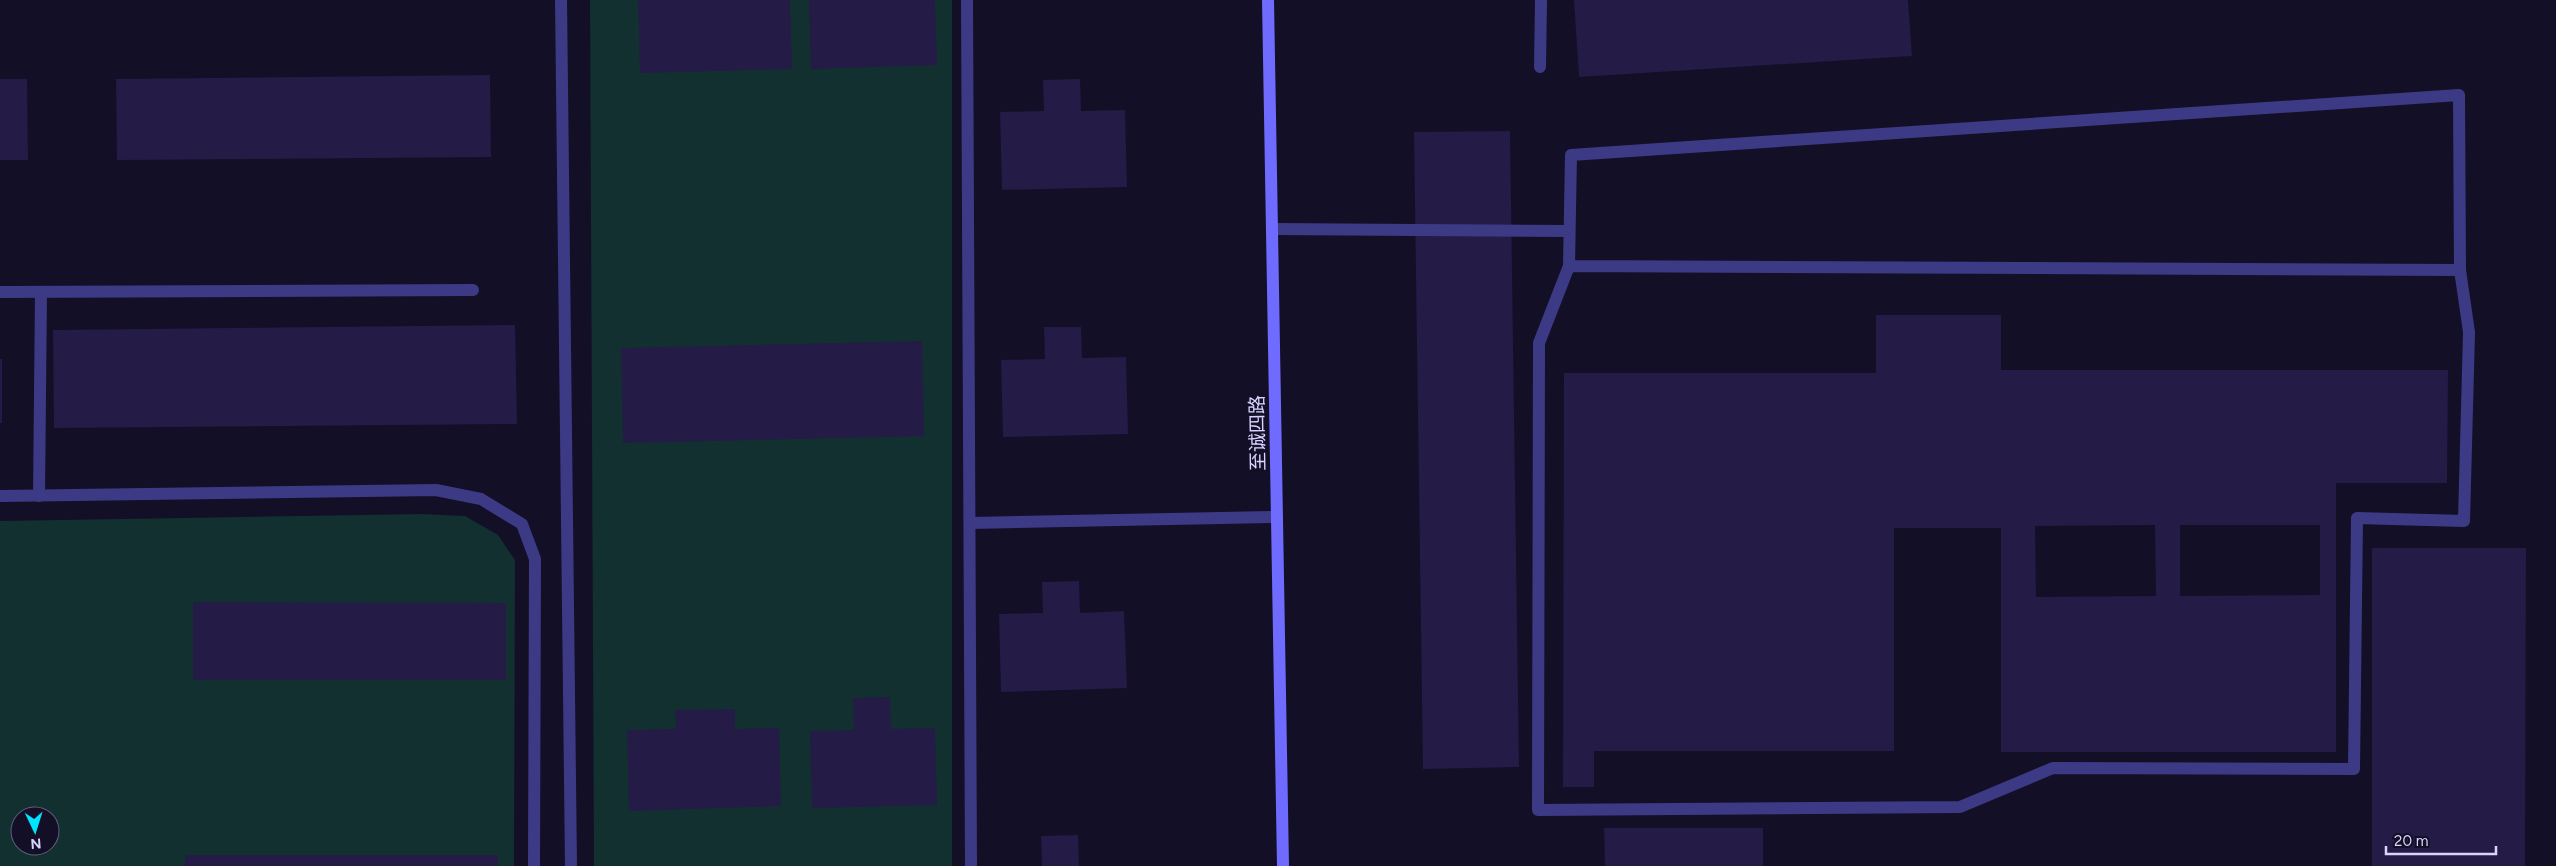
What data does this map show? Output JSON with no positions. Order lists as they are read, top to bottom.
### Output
{
  "streets": {
    "main road": ["至诚四路"]
  },
  "scale_bar": "20 m",
  "north": "bottom"
}
